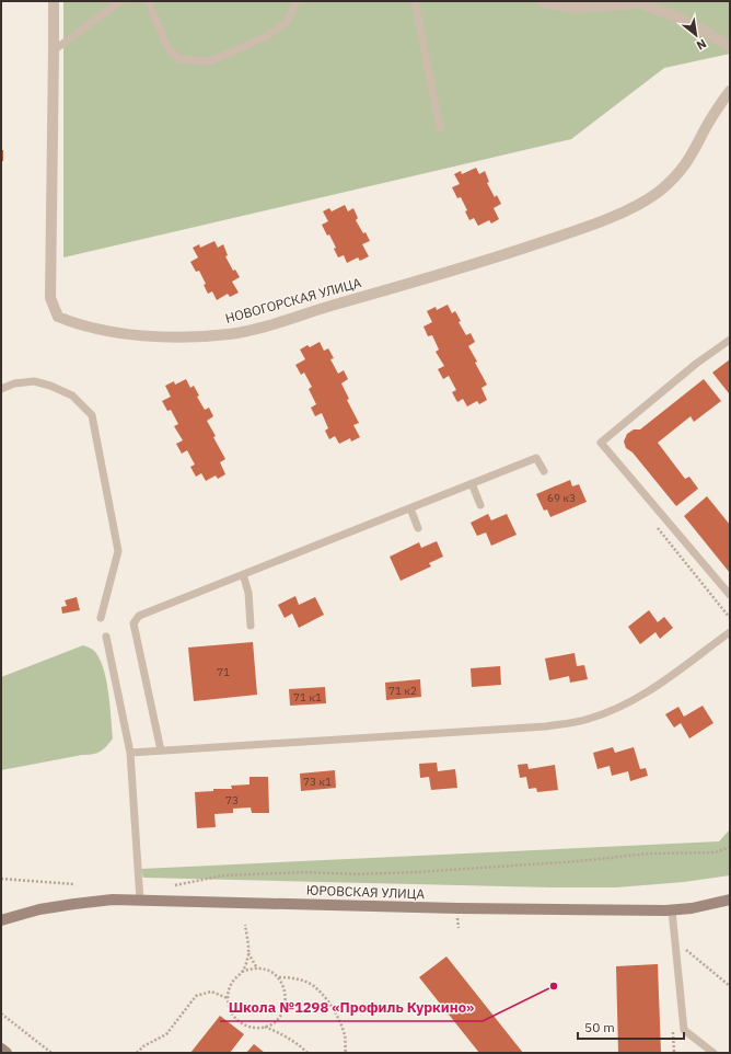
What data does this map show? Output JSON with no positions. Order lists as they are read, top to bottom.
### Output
{
  "streets": {
    "street": ["НОВОГОРСКАЯ УЛИЦА", "ЮРОВСКАЯ УЛИЦА"]
  },
  "places": ["Школа №1298 «Профиль Куркино»"],
  "house_numbers": [
    "69 к3",
    "71",
    "71 к2",
    "71 к1",
    "73 к1",
    "73"
  ],
  "scale_bar": "50 m",
  "north": "bottom right"
}
